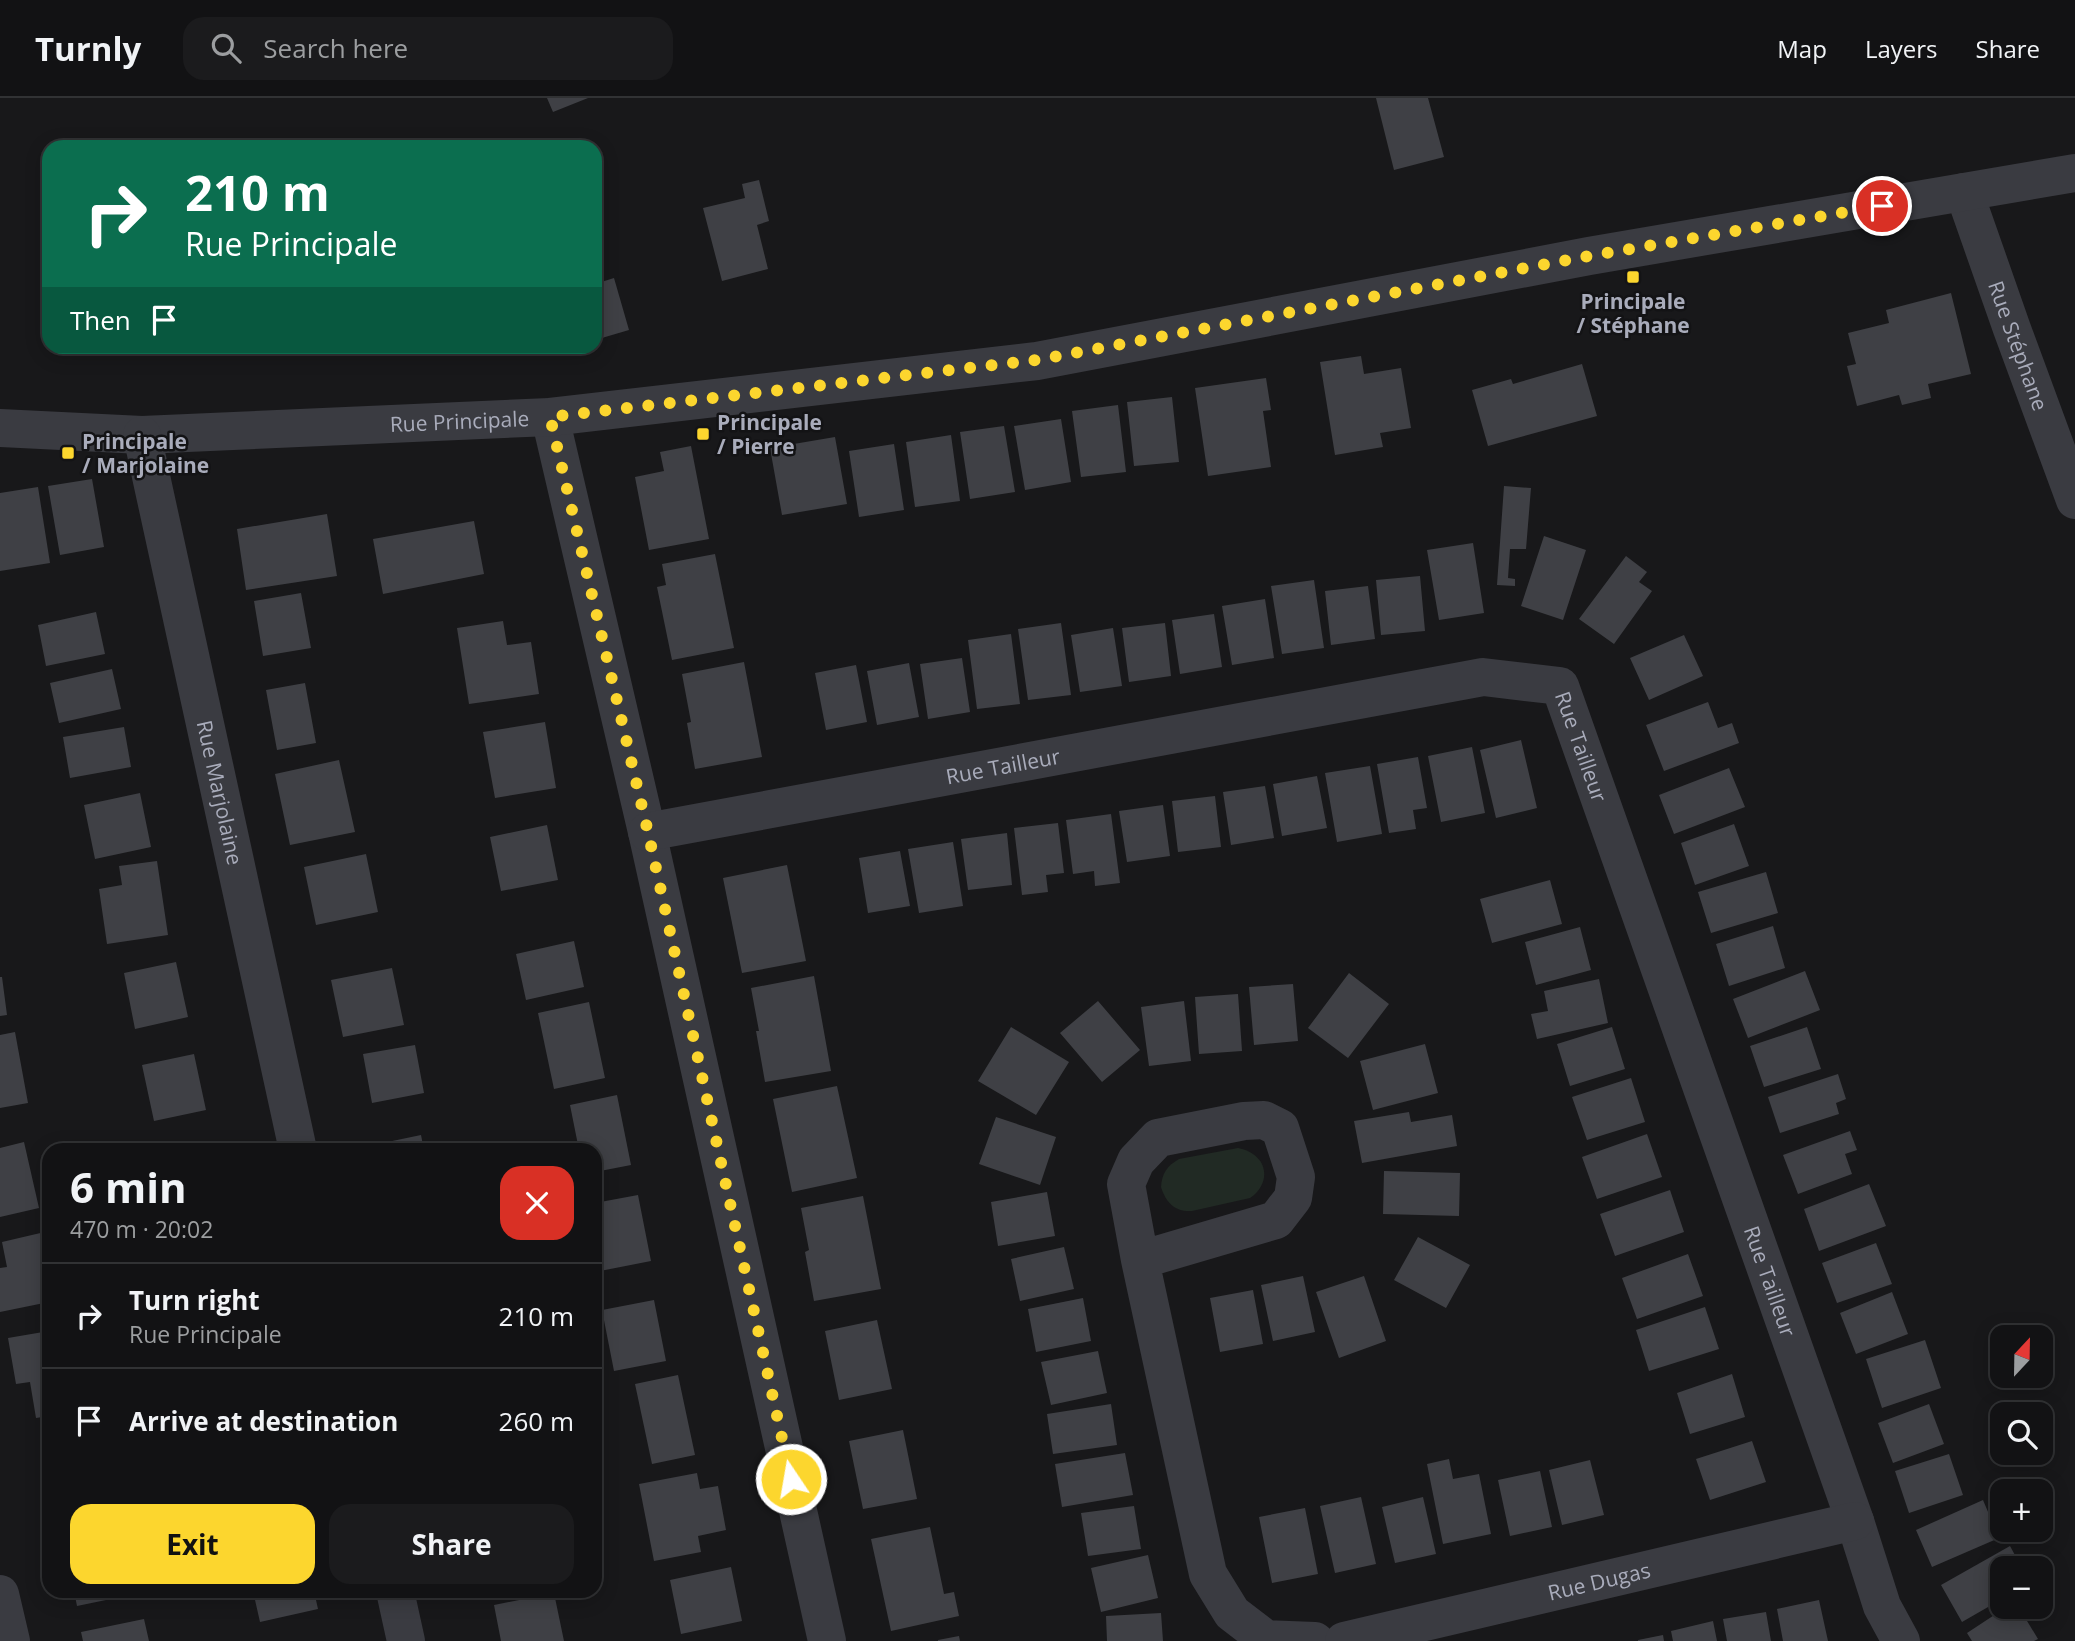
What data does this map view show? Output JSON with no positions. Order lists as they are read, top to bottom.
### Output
{
  "streets": {
    "street": [
      "Rue Stéphane",
      "Rue Principale",
      "Rue Tailleur",
      "Rue Marjolaine",
      "Rue Dugas"
    ]
  },
  "crossings": [
    ["Rue Stéphane", "Rue Principale"],
    ["Rue Principale", "Rue Marjolaine"],
    ["Rue Tailleur", "Rue Dugas"]
  ],
  "places": {
    "transit": ["Principale / Stéphane", "Principale / Pierre", "Principale / Marjolaine"]
  },
  "north": "top",
  "page": {
    "header": "Turnly",
    "search": "Search here",
    "nav": ["Map", "Layers", "Share"],
    "turn": ["210 m", "Rue Principale"],
    "then": "Then",
    "heading": ["6 min", "470 m · 20:02"],
    "list": [
      {
        "name": "Turn right",
        "note": "Rue Principale",
        "value": "210 m"
      },
      {
        "name": "Arrive at destination",
        "value": "260 m"
      }
    ],
    "map_buttons": ["+", "−"],
    "buttons": ["Exit", "Share"]
  }
}
